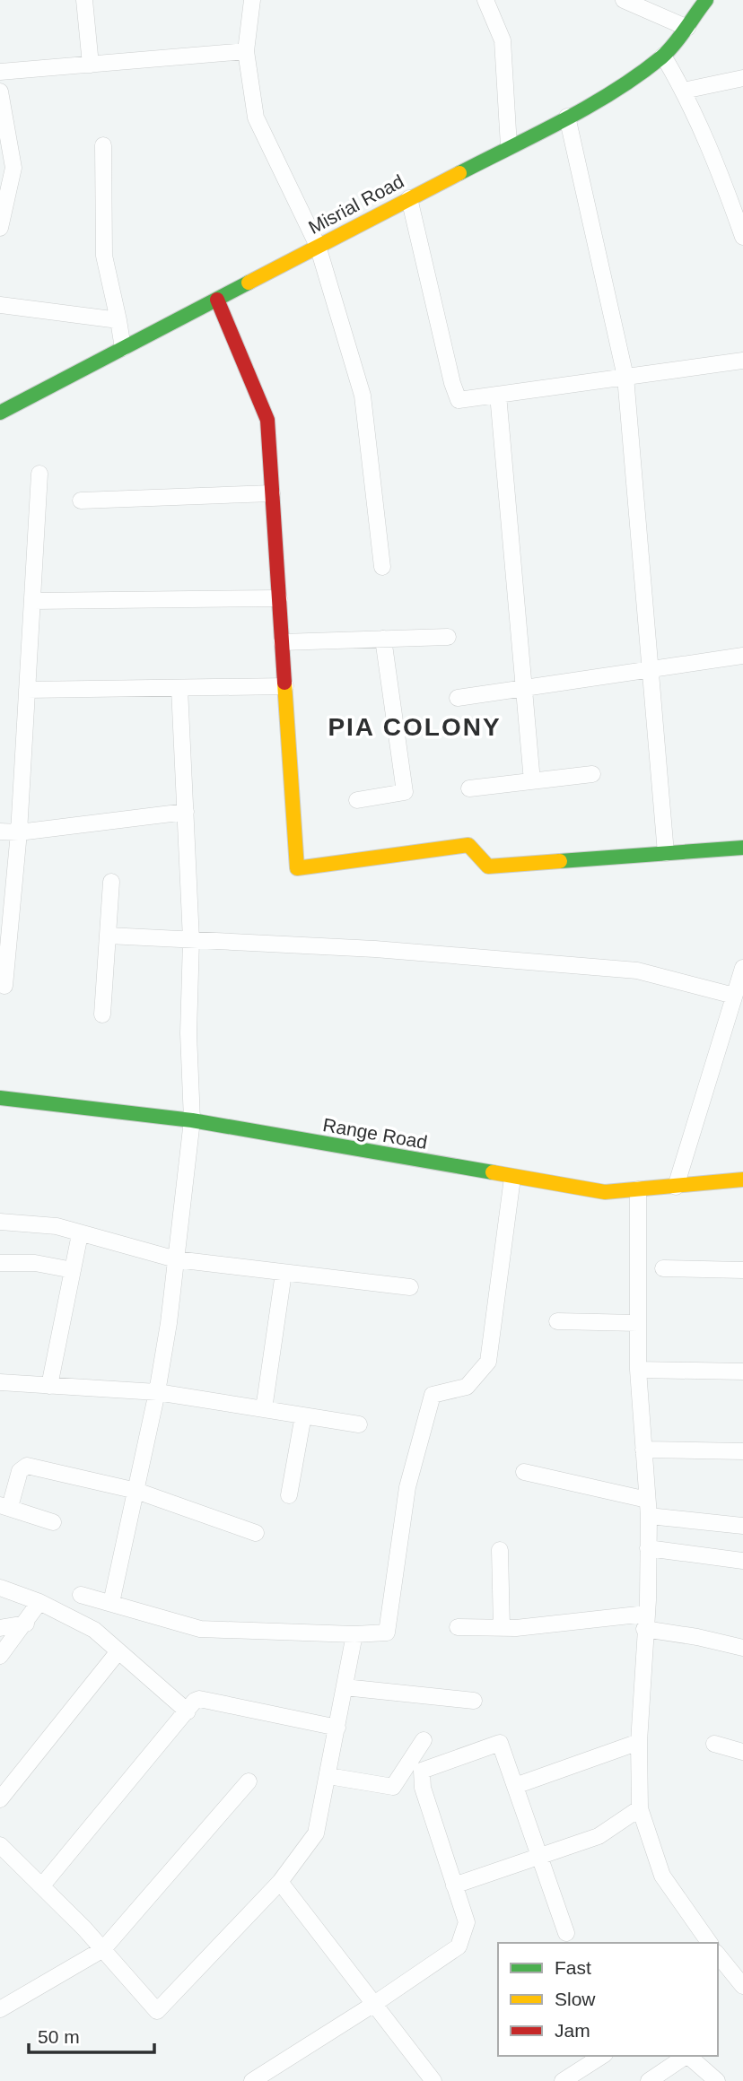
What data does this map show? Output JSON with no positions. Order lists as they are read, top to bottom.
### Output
{
  "streets": {
    "main road": ["Misrial Road", "Range Road"]
  },
  "districts": ["PIA COLONY"],
  "legend": ["Fast", "Slow", "Jam"],
  "scale_bar": "50 m"
}
